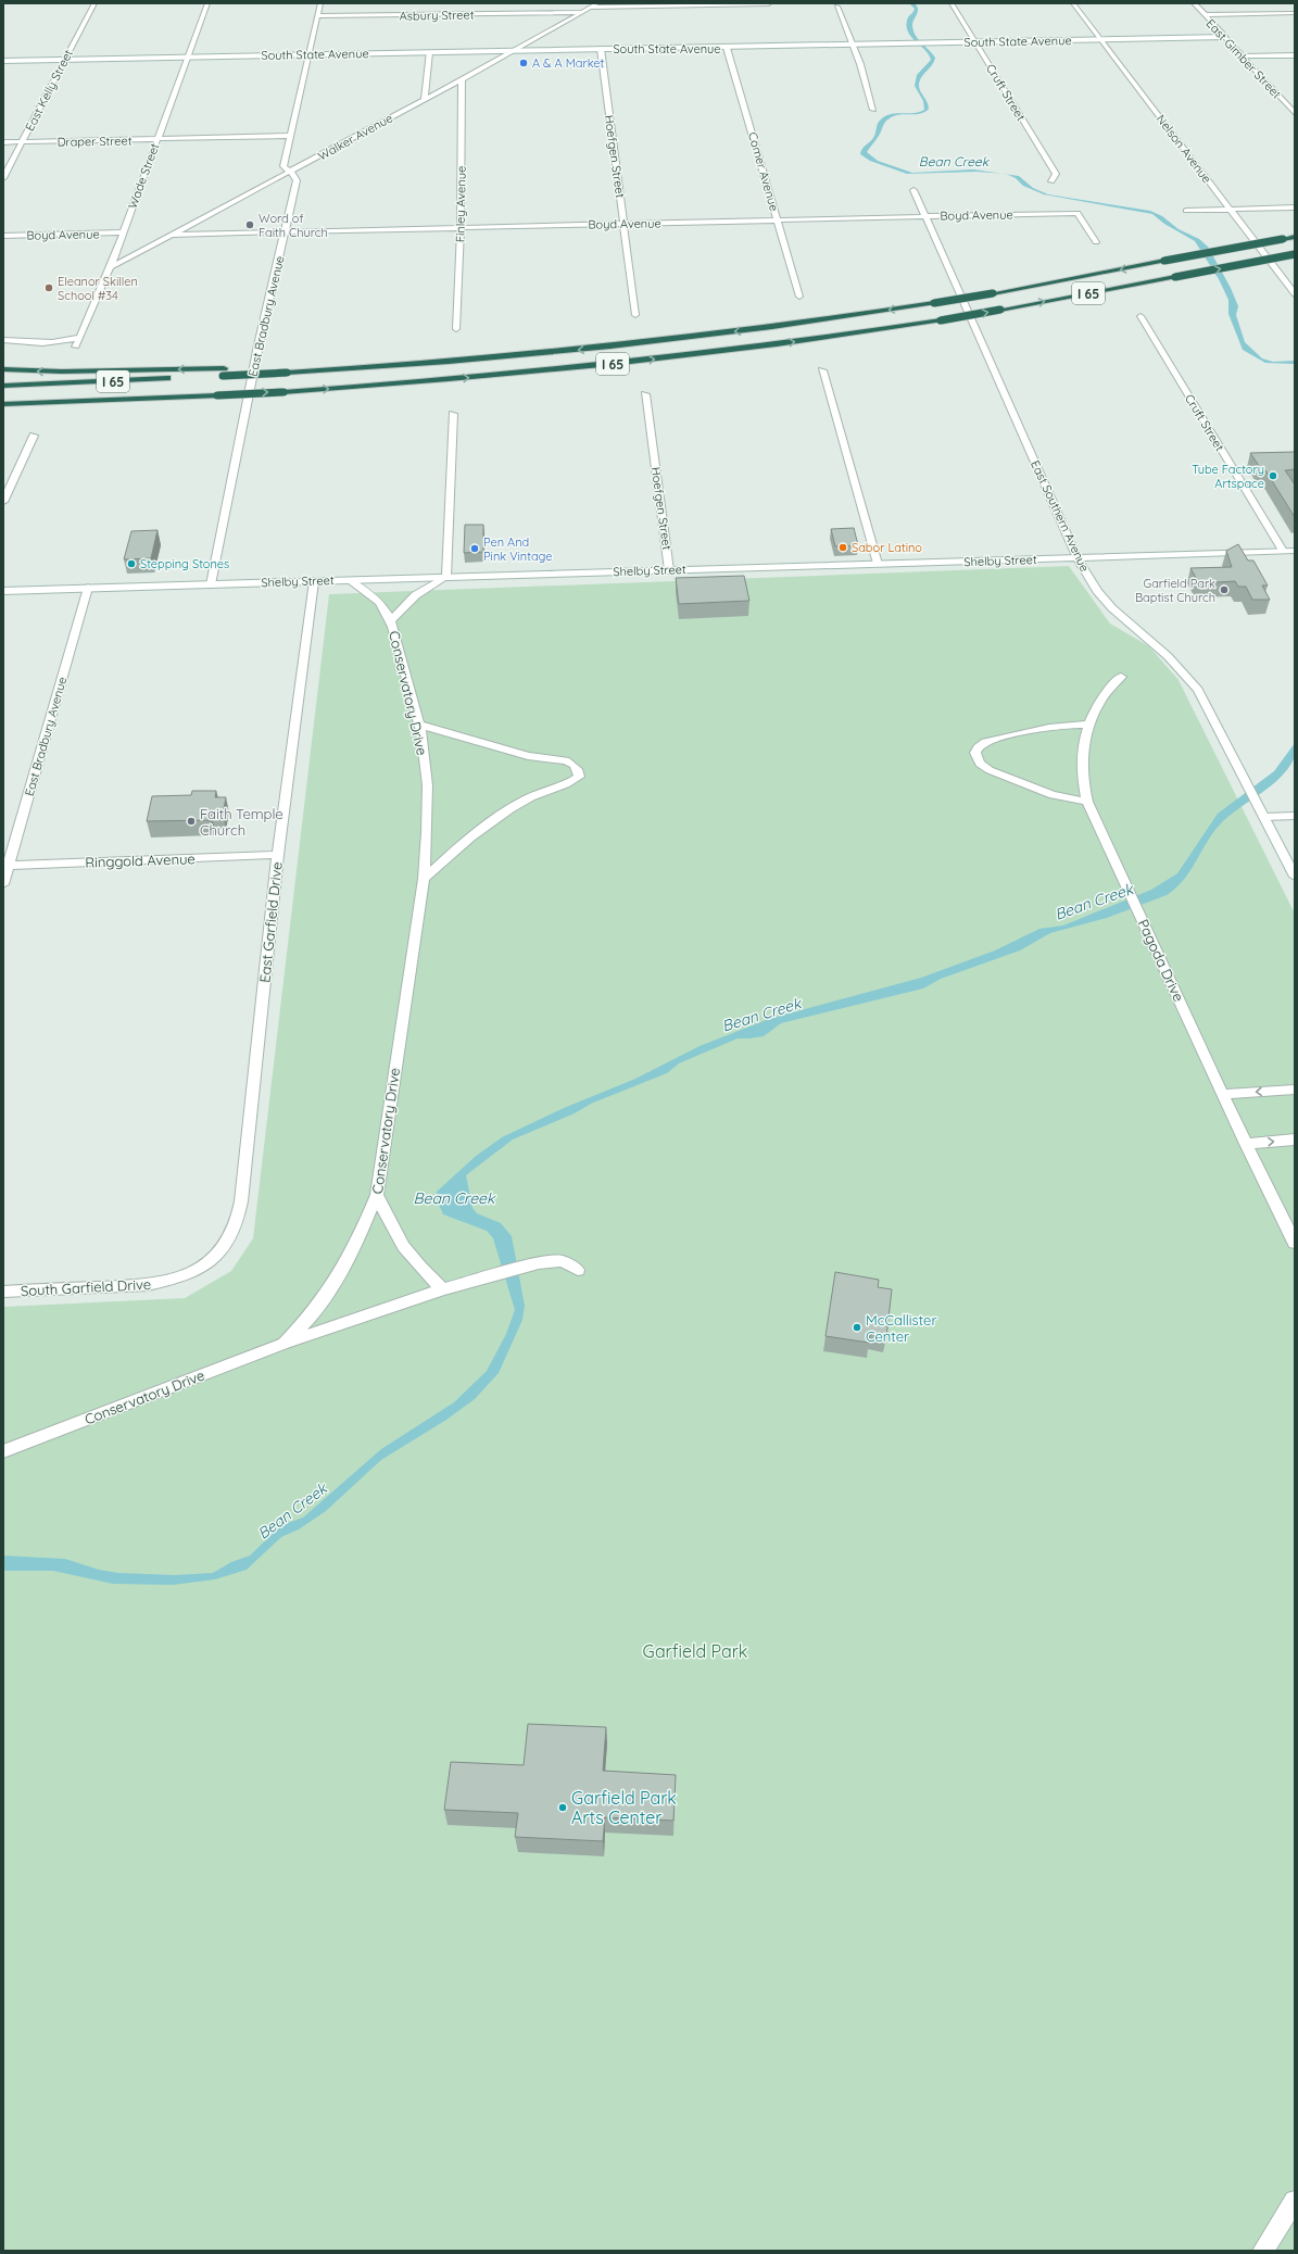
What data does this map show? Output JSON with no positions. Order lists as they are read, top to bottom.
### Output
{
  "streets": {
    "highway": ["I 65"],
    "street": [
      "Asbury Street",
      "South State Avenue",
      "East Gimber Street",
      "East Kelly Street",
      "Cruft Street",
      "Walker Avenue",
      "Draper Street",
      "Nelson Avenue",
      "Hoefgen Street",
      "Comer Avenue",
      "Wade Street",
      "Finley Avenue",
      "Boyd Avenue",
      "East Bradbury Avenue",
      "East Southern Avenue",
      "Shelby Street",
      "Conservatory Drive",
      "Ringgold Avenue",
      "East Garfield Drive",
      "Pagoda Drive",
      "South Garfield Drive"
    ]
  },
  "crossings": [
    ["Asbury Street", "Walker Avenue"],
    ["Asbury Street", "East Bradbury Avenue"],
    ["South State Avenue", "East Gimber Street"],
    ["South State Avenue", "East Kelly Street"],
    ["South State Avenue", "Cruft Street"],
    ["South State Avenue", "Walker Avenue"],
    ["South State Avenue", "Nelson Avenue"],
    ["South State Avenue", "Hoefgen Street"],
    ["South State Avenue", "Comer Avenue"],
    ["South State Avenue", "Wade Street"],
    ["South State Avenue", "East Bradbury Avenue"],
    ["East Kelly Street", "Draper Street"],
    ["Cruft Street", "Shelby Street"],
    ["Walker Avenue", "Wade Street"],
    ["Walker Avenue", "Finley Avenue"],
    ["Walker Avenue", "Boyd Avenue"],
    ["Walker Avenue", "East Bradbury Avenue"],
    ["Draper Street", "Wade Street"],
    ["Draper Street", "East Bradbury Avenue"],
    ["Hoefgen Street", "Boyd Avenue"],
    ["Hoefgen Street", "Shelby Street"],
    ["Comer Avenue", "Boyd Avenue"],
    ["Wade Street", "Boyd Avenue"],
    ["Finley Avenue", "Boyd Avenue"],
    ["Boyd Avenue", "East Bradbury Avenue"],
    ["Boyd Avenue", "East Southern Avenue"],
    ["East Bradbury Avenue", "Shelby Street"],
    ["East Bradbury Avenue", "Ringgold Avenue"],
    ["East Southern Avenue", "Shelby Street"],
    ["Shelby Street", "Conservatory Drive"],
    ["Shelby Street", "East Garfield Drive"],
    ["Ringgold Avenue", "East Garfield Drive"],
    ["East Garfield Drive", "South Garfield Drive"]
  ],
  "water": ["Bean Creek"],
  "parks": ["Garfield Park"],
  "places": [
    "A & A Market",
    "Word of Faith Church",
    "Eleanor Skillen School #34",
    "Tube Factory Artspace",
    "Sabor Latino",
    "Pen And Pink Vintage",
    "Stepping Stones",
    "Garfield Park Baptist Church",
    "Faith Temple Church",
    "McCallister Center",
    "Garfield Park Arts Center"
  ]
}
